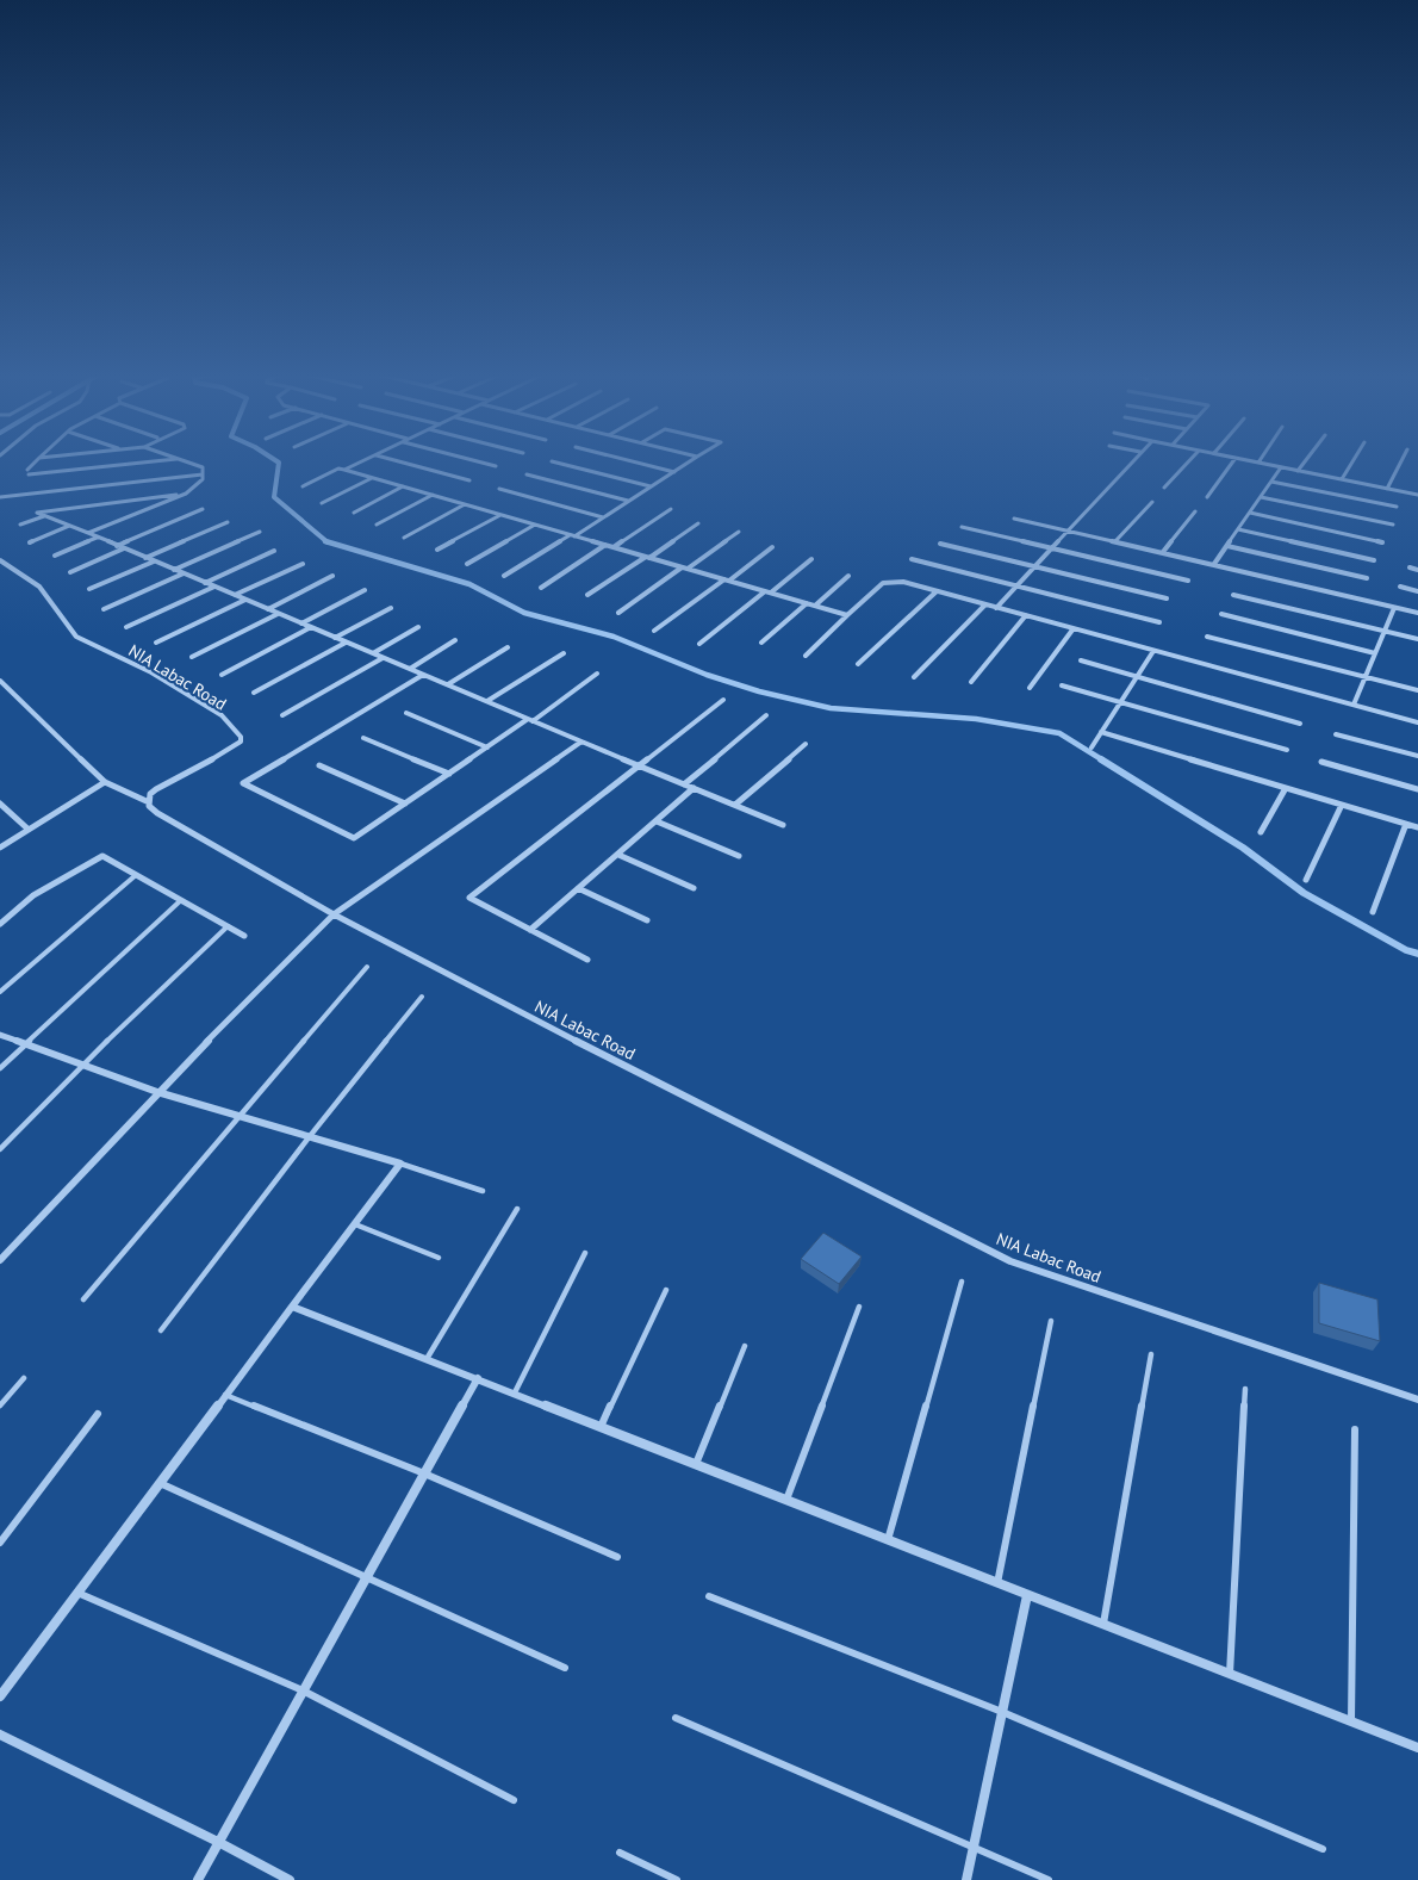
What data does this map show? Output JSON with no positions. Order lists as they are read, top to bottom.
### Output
{
  "streets": {
    "street": ["NIA Labac Road"]
  }
}
